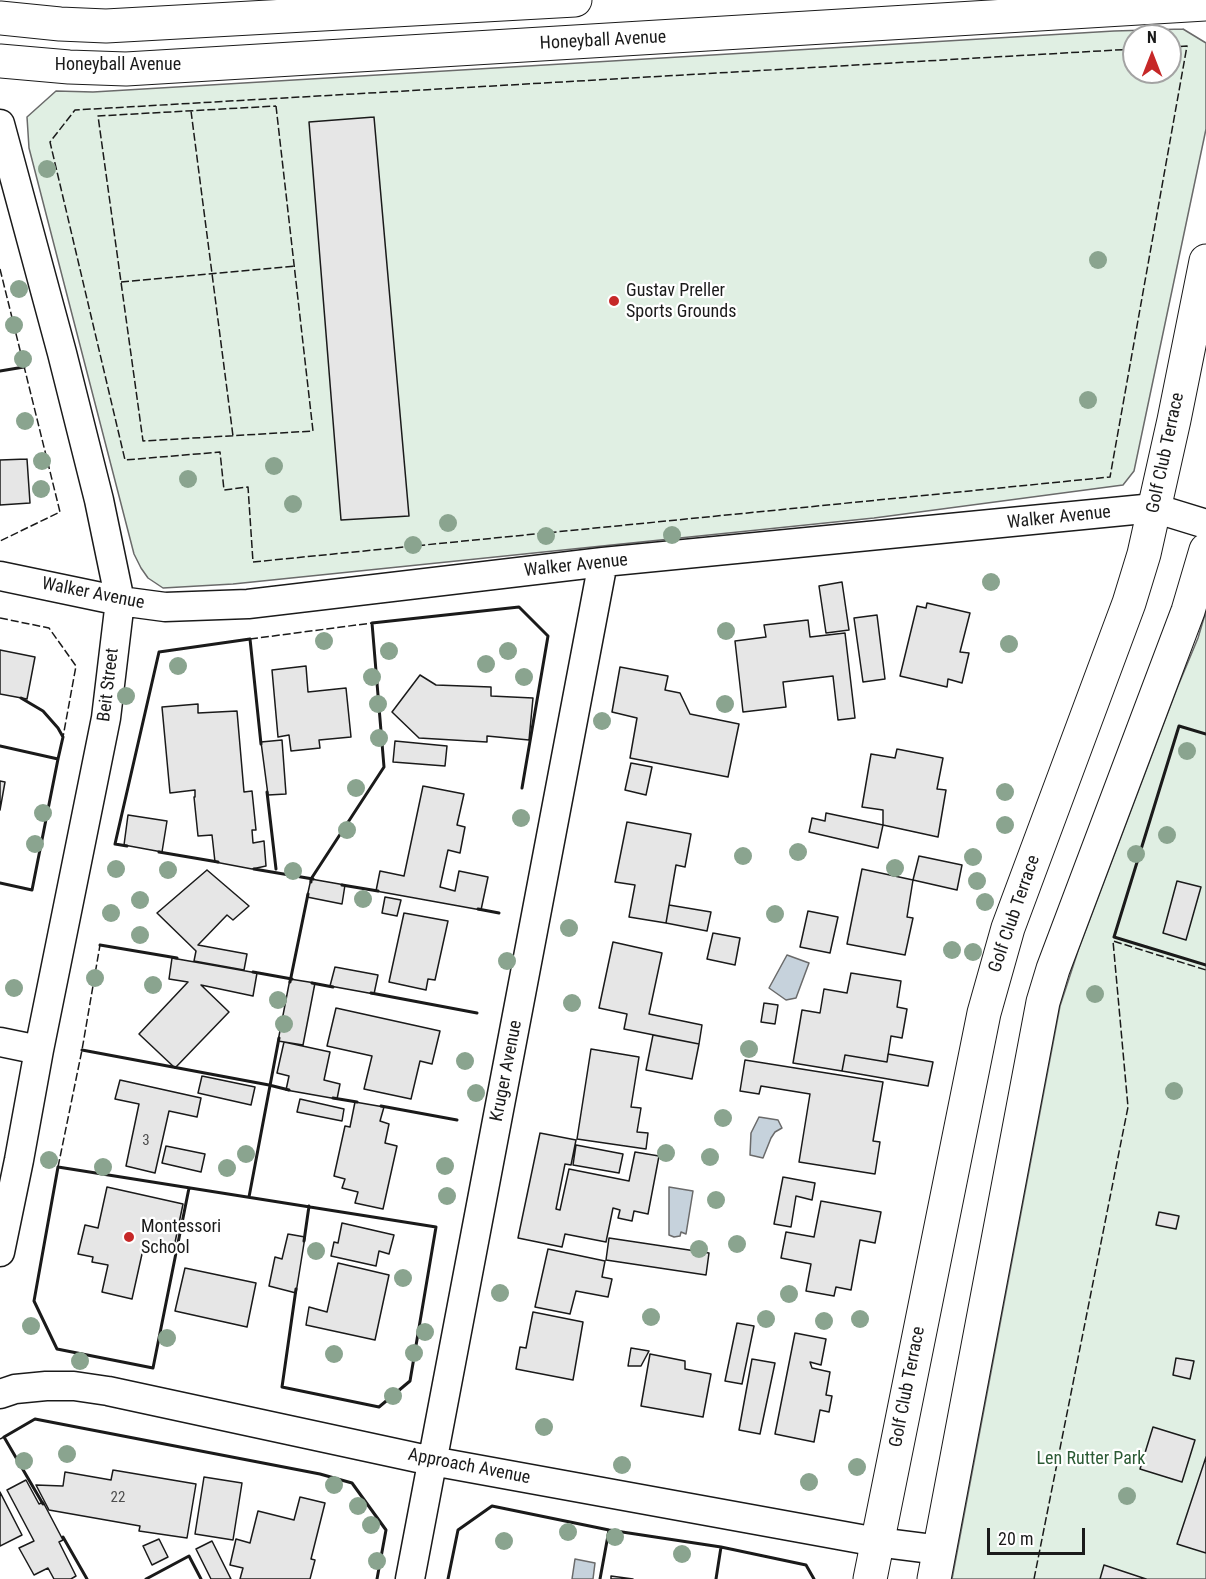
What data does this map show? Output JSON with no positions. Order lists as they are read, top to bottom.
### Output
{
  "streets": {
    "street": [
      "Honeyball Avenue",
      "Golf Club Terrace",
      "Walker Avenue",
      "Beit Street",
      "Kruger Avenue",
      "Approach Avenue"
    ]
  },
  "crossings": [
    ["Golf Club Terrace", "Walker Avenue"],
    ["Golf Club Terrace", "Approach Avenue"],
    ["Walker Avenue", "Beit Street"],
    ["Walker Avenue", "Kruger Avenue"],
    ["Kruger Avenue", "Approach Avenue"]
  ],
  "parks": ["Len Rutter Park"],
  "places": ["Gustav Preller Sports Grounds", "Montessori School"],
  "house_numbers": ["3", "22"],
  "scale_bar": "20 m",
  "north": "top"
}
